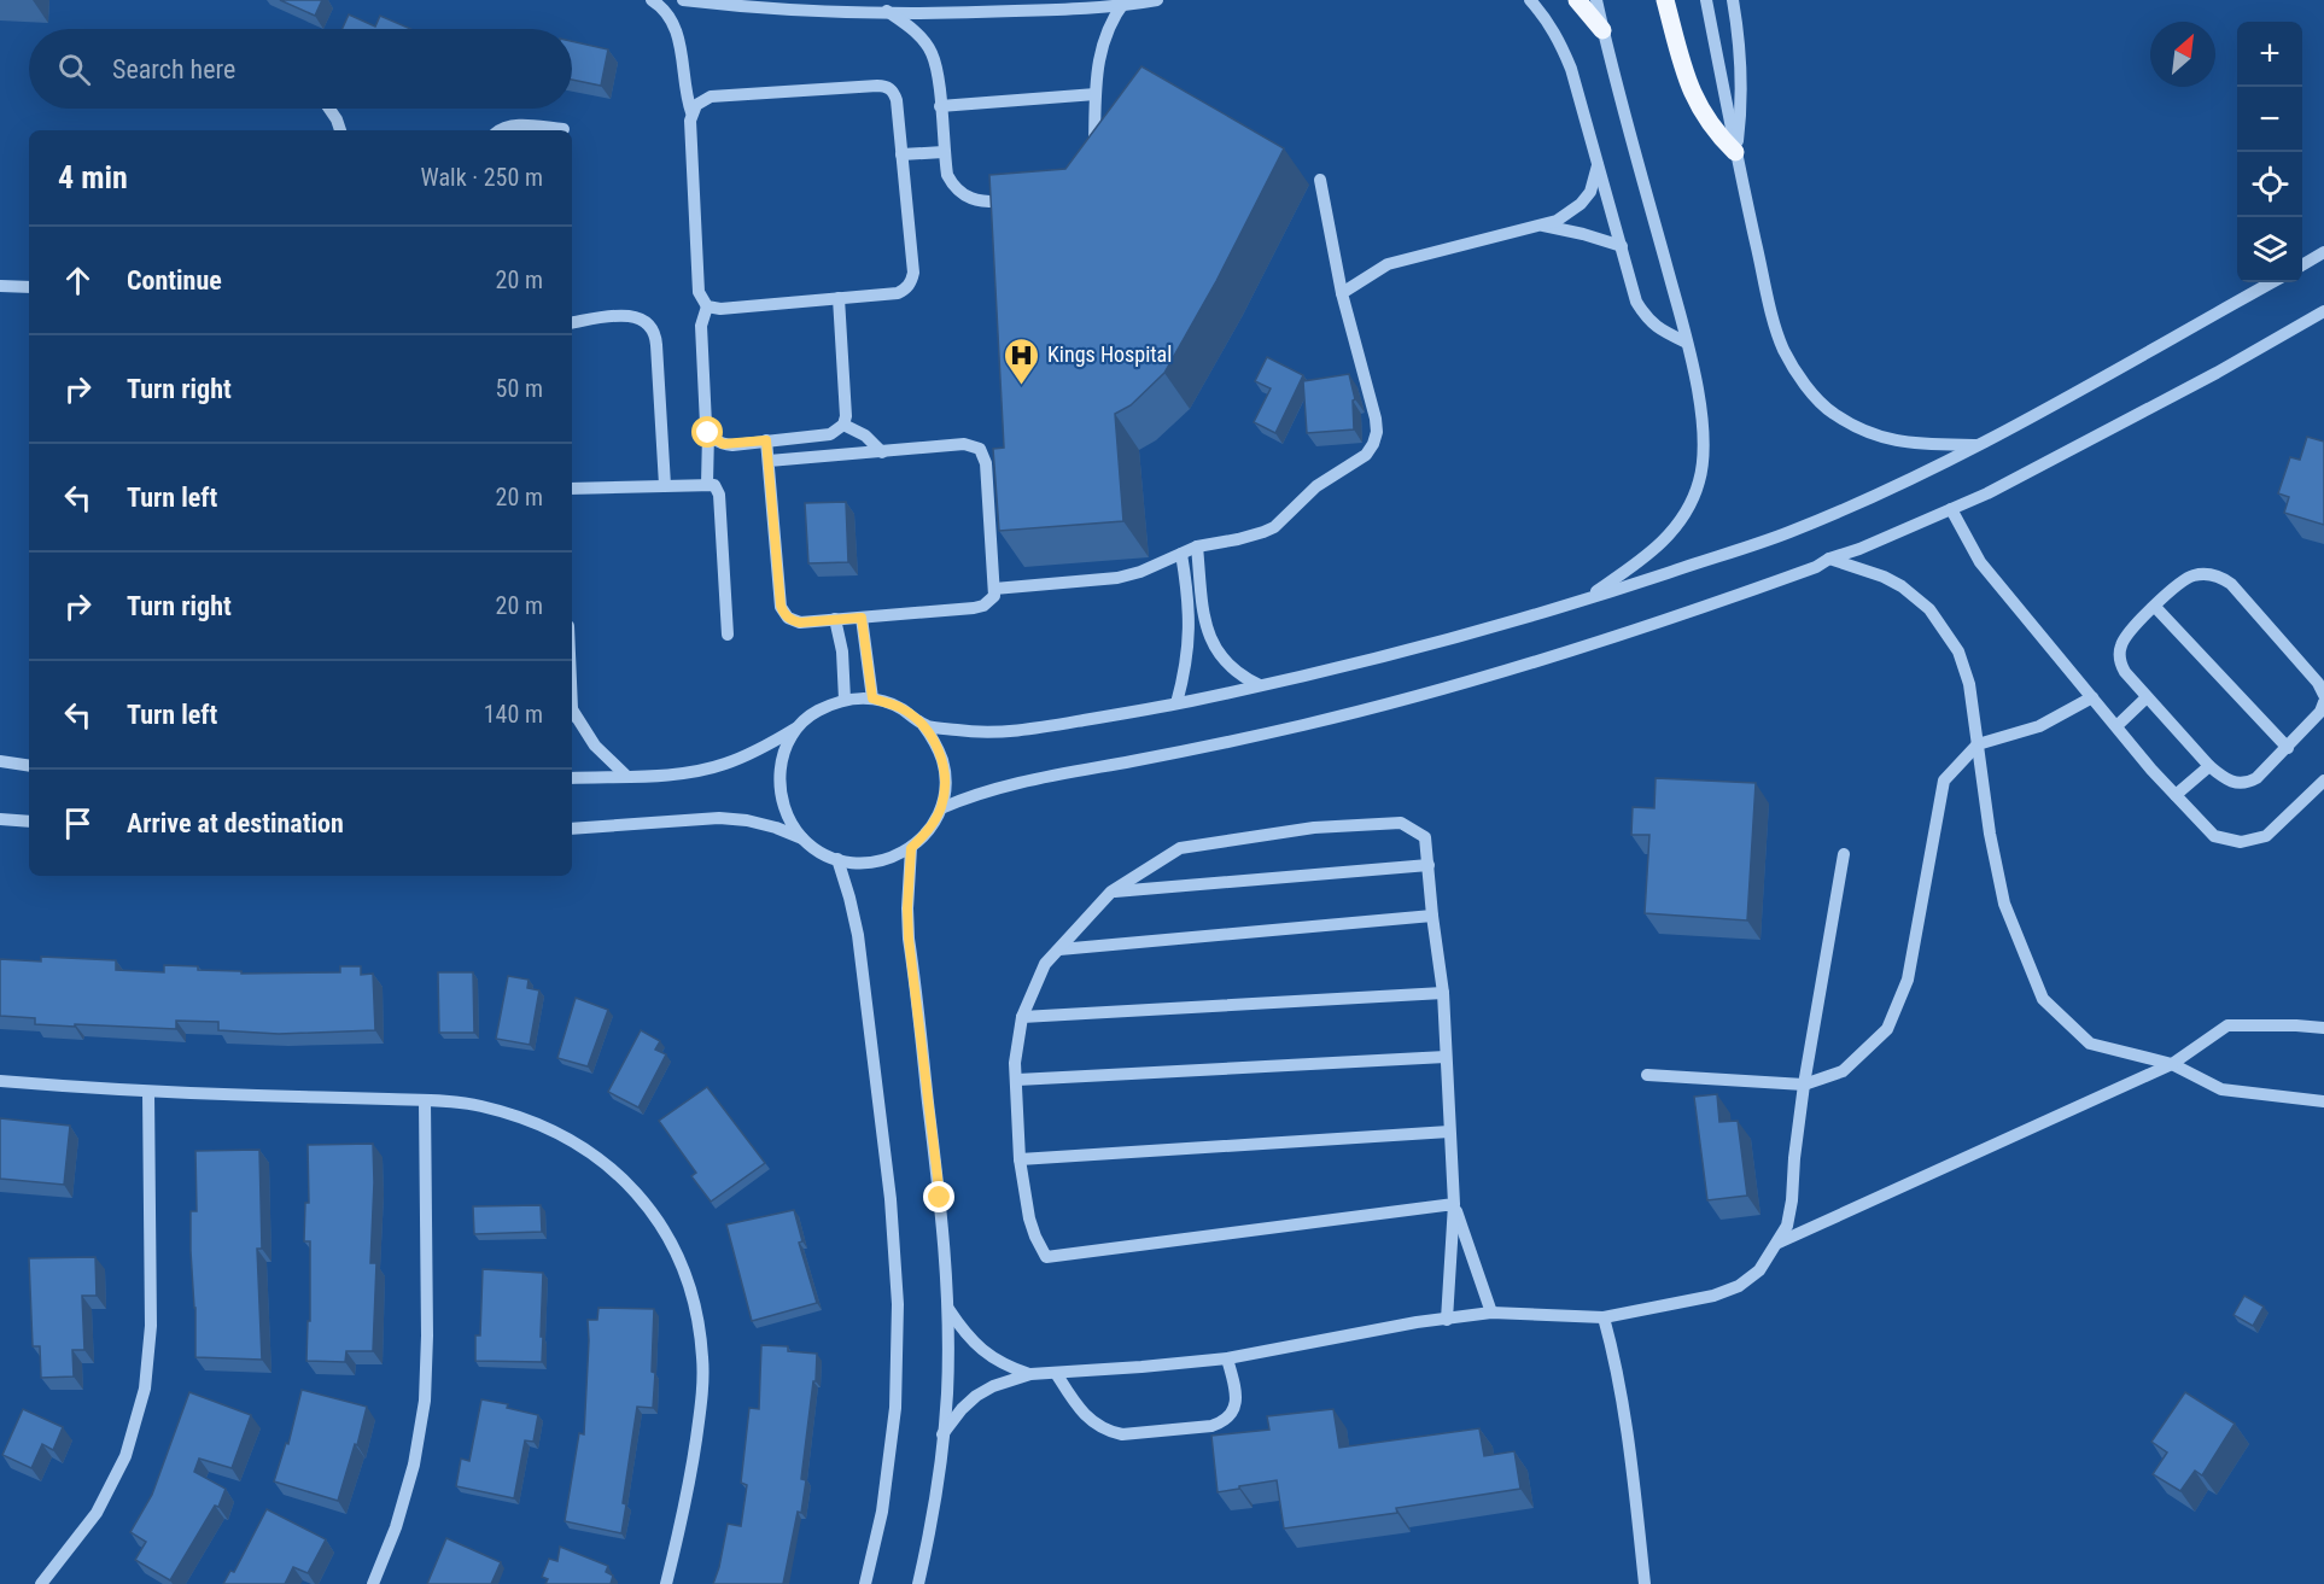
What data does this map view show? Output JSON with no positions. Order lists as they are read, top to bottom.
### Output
{
  "places": {
    "hospital": ["Kings Hospital"]
  },
  "north": "top right",
  "page": {
    "map_buttons": ["+", "−"],
    "search": "Search here",
    "heading": ["4 min", "Walk · 250 m"],
    "list": [
      ["Continue", "20 m"],
      ["Turn right", "50 m"],
      ["Turn left", "20 m"],
      ["Turn right", "20 m"],
      ["Turn left", "140 m"],
      "Arrive at destination"
    ]
  }
}
